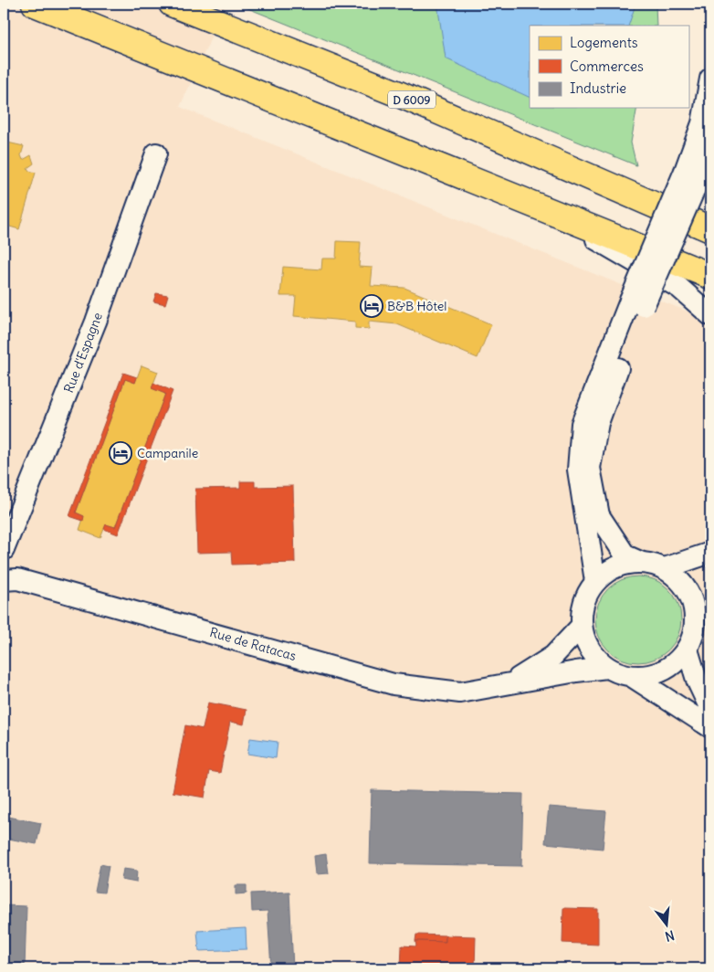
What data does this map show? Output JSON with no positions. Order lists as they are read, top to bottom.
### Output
{
  "streets": {
    "main road": ["D 6009"],
    "street": ["Rue d'Espagne", "Rue de Ratacas"]
  },
  "places": {
    "hotel": ["B&B Hôtel", "Campanile"]
  },
  "legend": ["Logements", "Commerces", "Industrie"],
  "north": "bottom"
}
